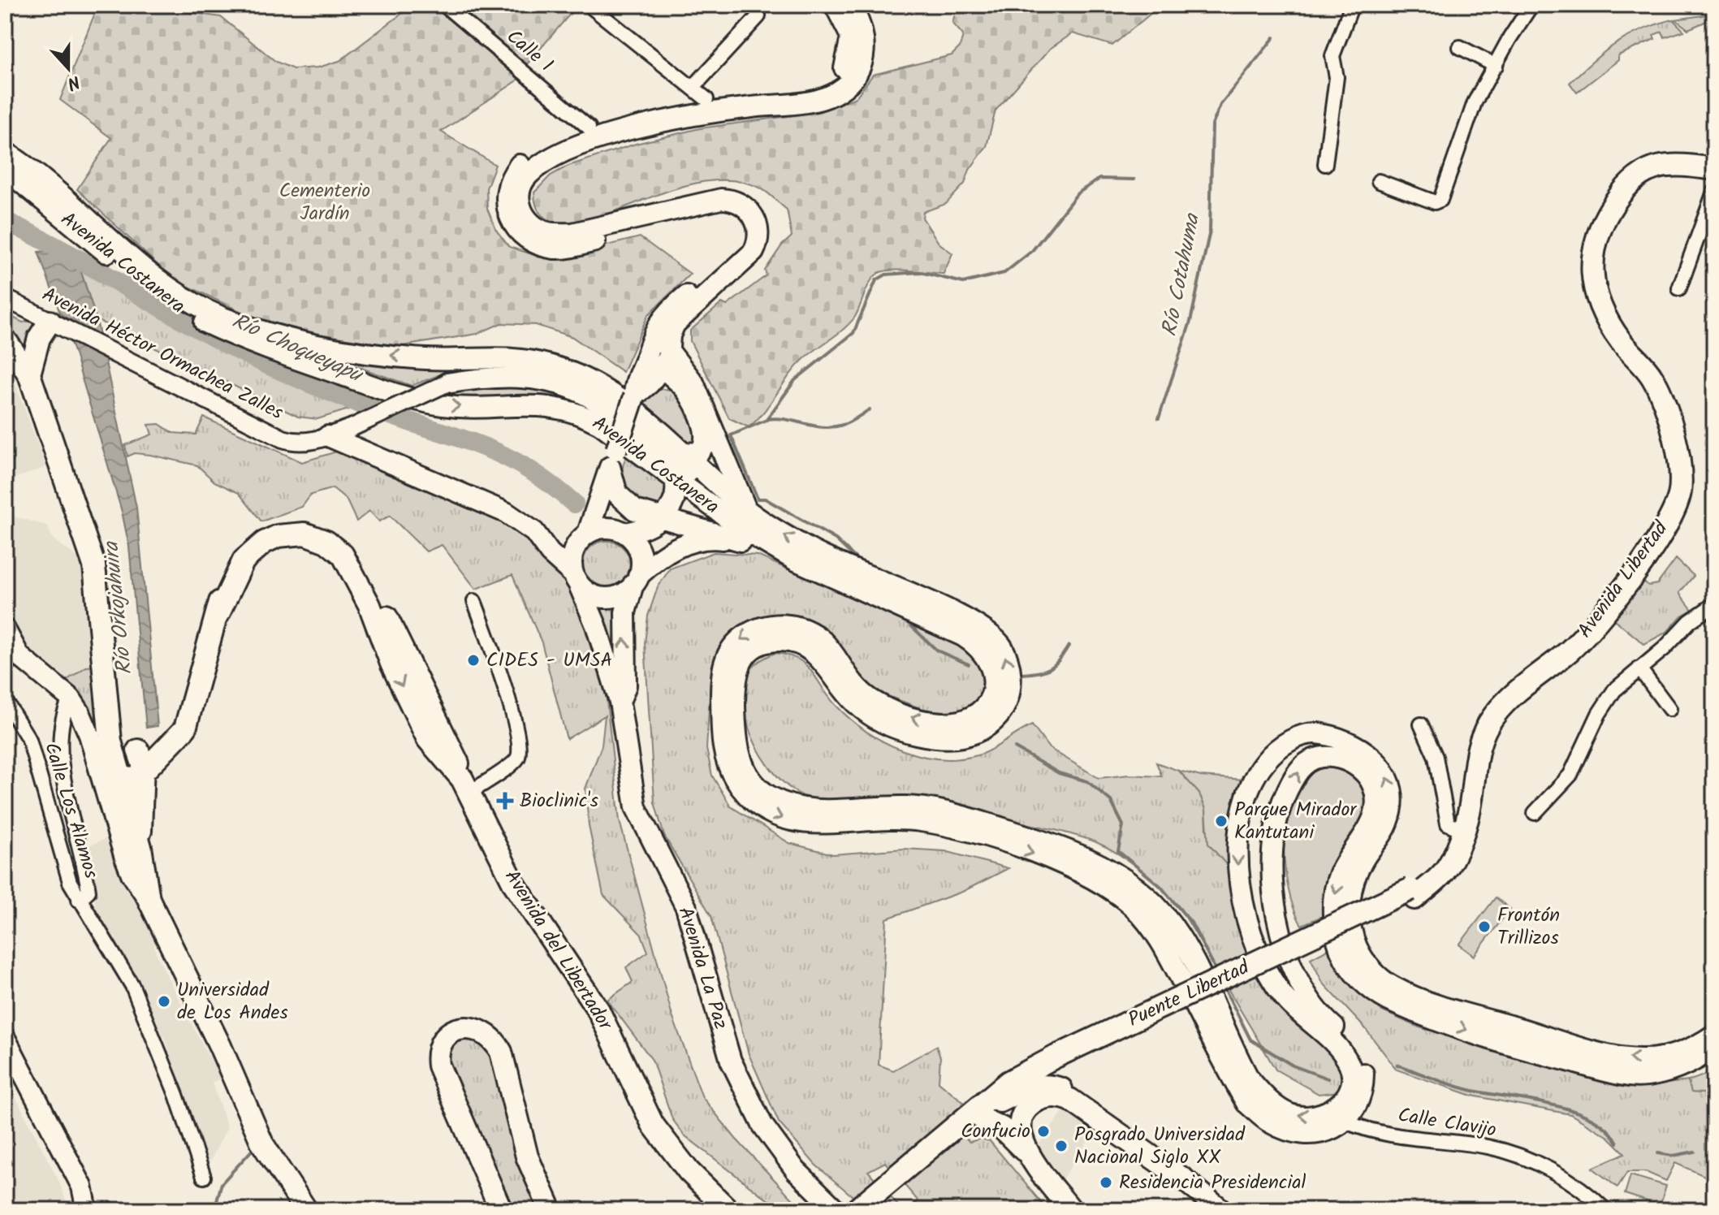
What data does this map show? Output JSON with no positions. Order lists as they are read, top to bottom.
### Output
{
  "streets": {
    "main road": [
      "Avenida Costanera",
      "Avenida Libertad",
      "Avenida del Libertador",
      "Avenida La Paz",
      "Puente Libertad"
    ],
    "street": [
      "Calle 1",
      "Avenida Héctor Ormachea Zalles",
      "Calle Los Alamos",
      "Calle Clavijo"
    ]
  },
  "crossings": [
    ["Avenida Libertad", "Puente Libertad"]
  ],
  "water": ["Río Cotahuma", "Río Choqueyapu", "Río Orkojahuira"],
  "parks": ["Cementerio Jardín"],
  "places": {
    "other": [
      "CIDES - UMSA",
      "Parque Mirador Kantutani",
      "Frontón Trillizos",
      "Universidad de Los Andes",
      "Confucio",
      "Posgrado Universidad Nacional Siglo XX",
      "Residencia Presidencial"
    ],
    "health": ["Bioclinic's"]
  },
  "north": "bottom"
}
